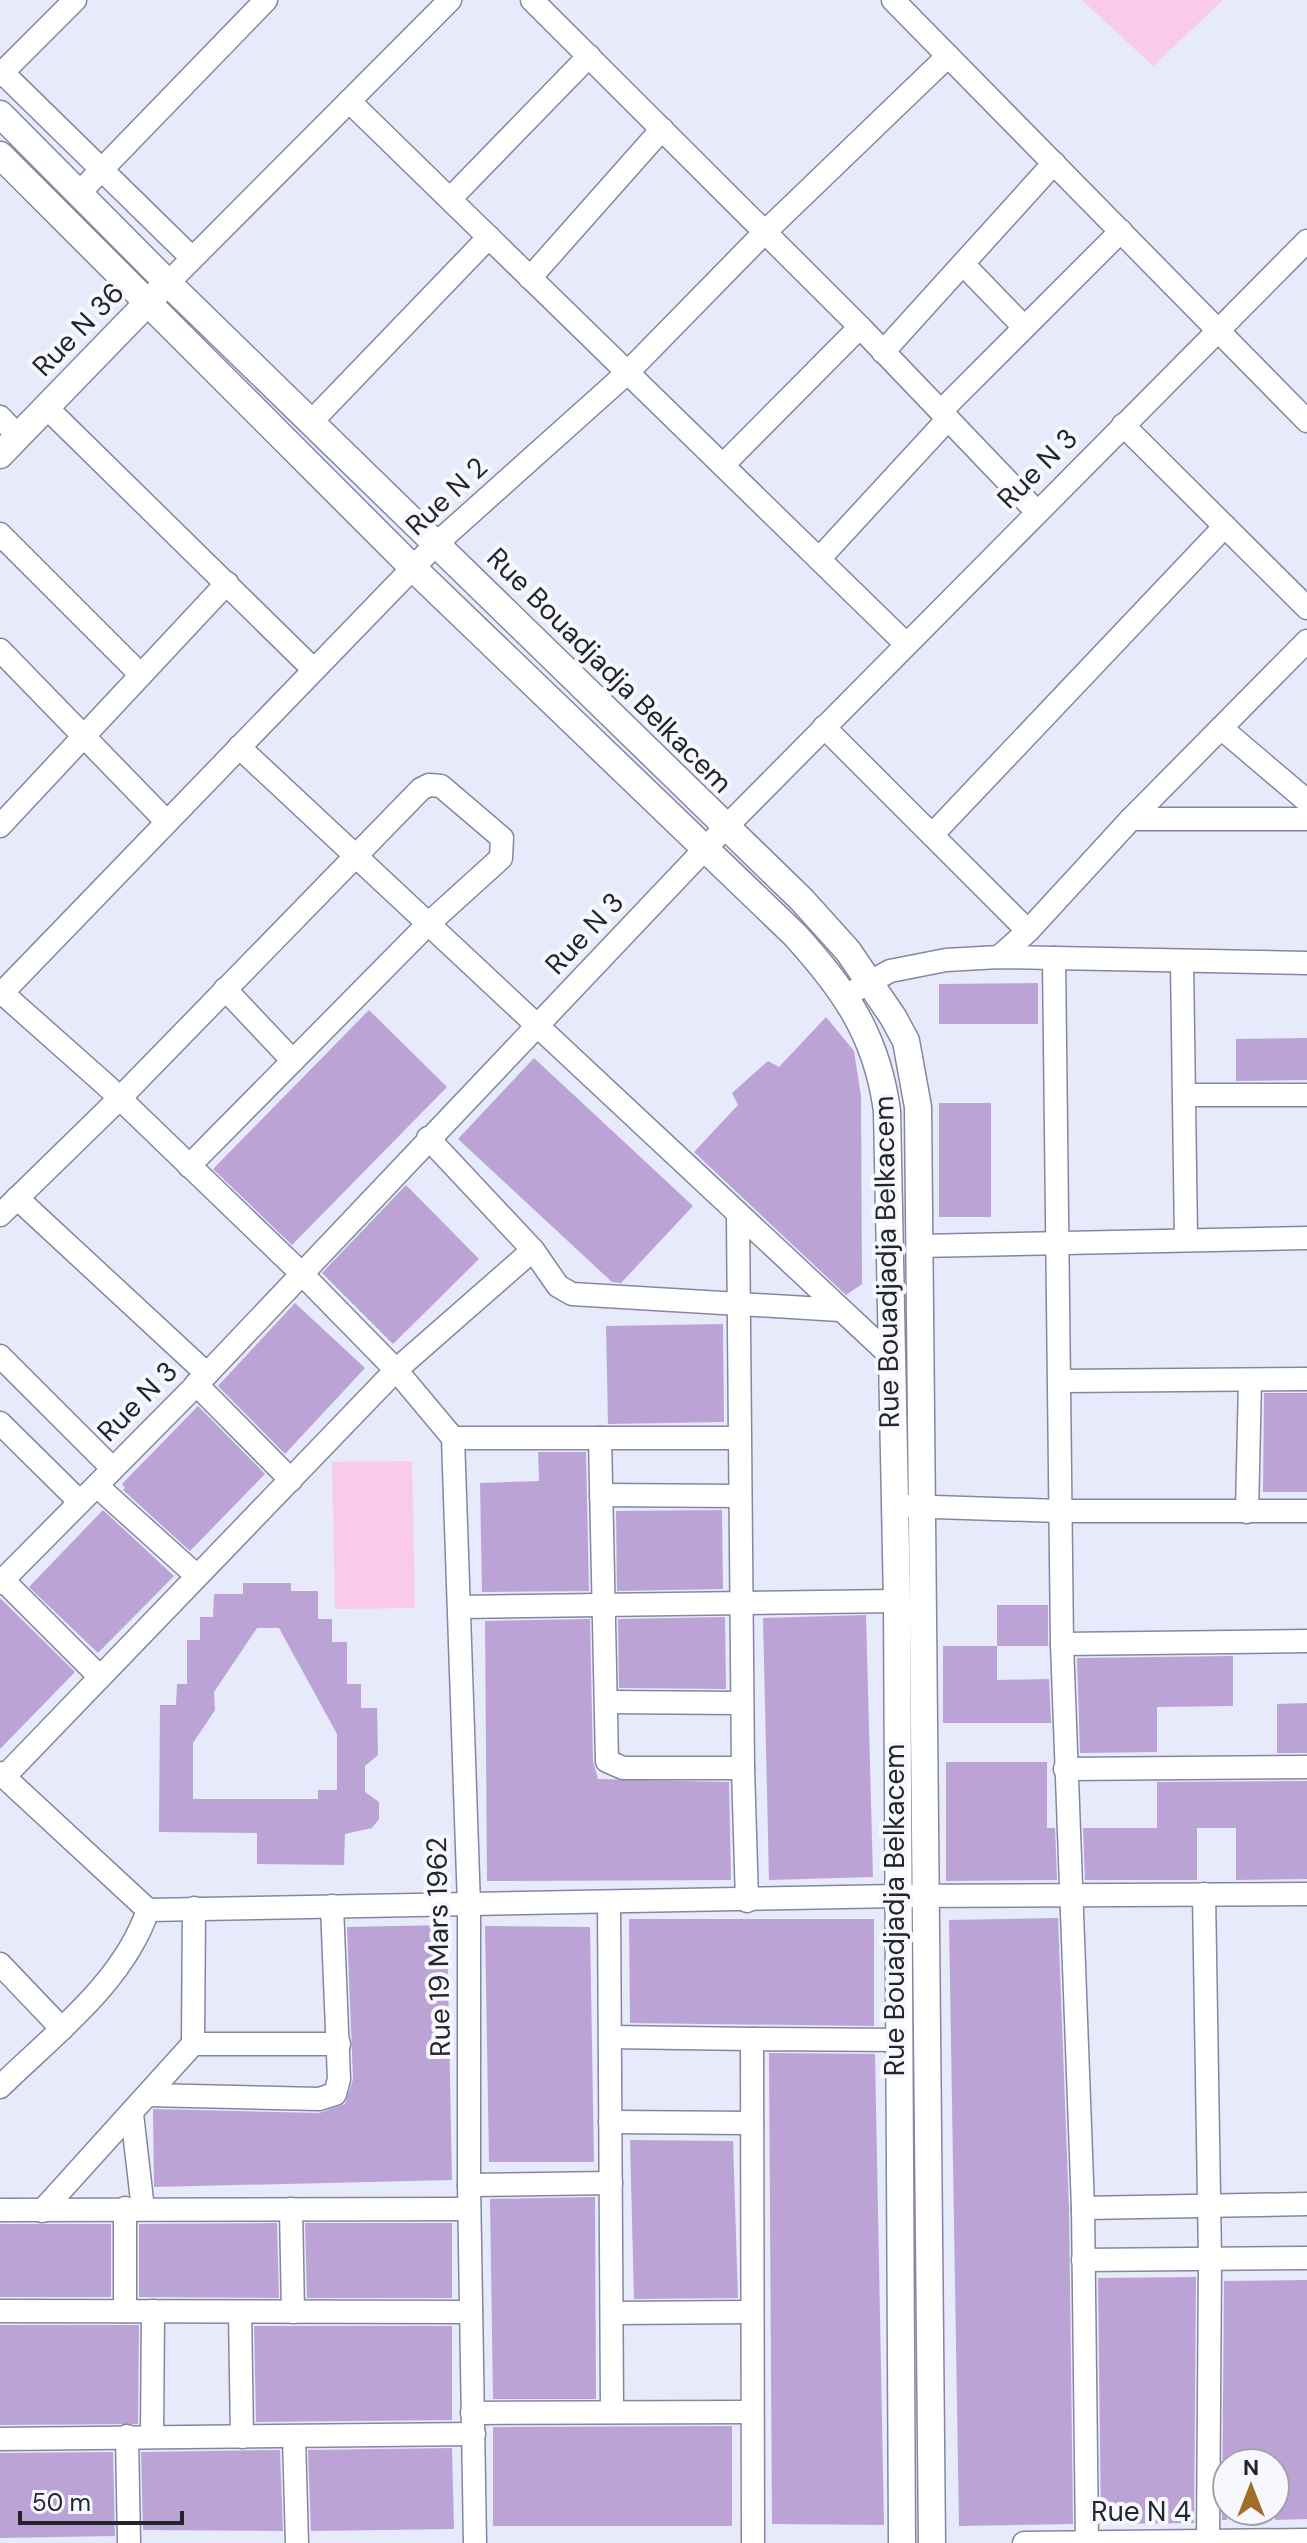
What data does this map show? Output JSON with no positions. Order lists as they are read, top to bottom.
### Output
{
  "streets": {
    "street": [
      "Rue N 36",
      "Rue N 3",
      "Rue N 2",
      "Rue Bouadjadja Belkacem",
      "Rue 19 Mars 1962",
      "Rue N 4"
    ]
  },
  "crossings": [
    ["Rue N 36", "Rue Bouadjadja Belkacem"],
    ["Rue N 3", "Rue Bouadjadja Belkacem"],
    ["Rue N 2", "Rue Bouadjadja Belkacem"]
  ],
  "scale_bar": "50 m",
  "north": "top"
}
